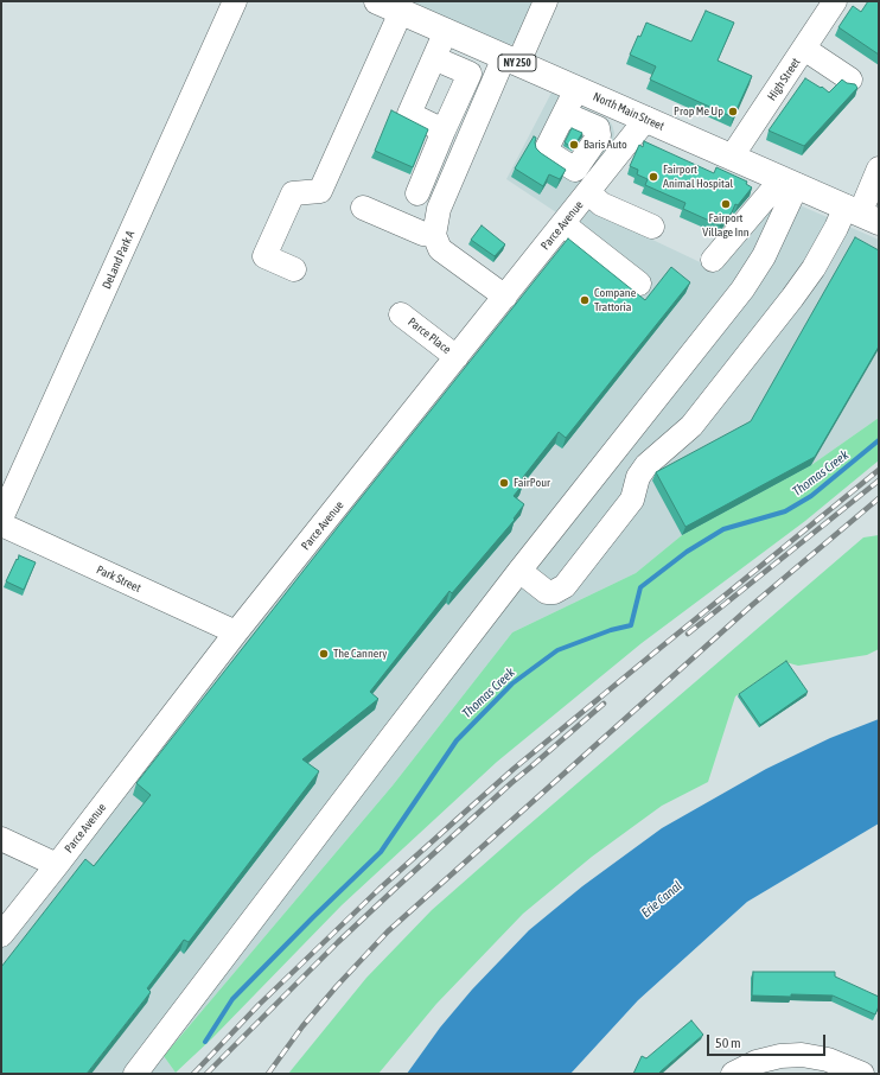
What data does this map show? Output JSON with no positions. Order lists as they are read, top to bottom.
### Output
{
  "streets": {
    "main road": ["NY 250", "North Main Street"],
    "street": [
      "High Street",
      "Parce Avenue",
      "DeLand Park A",
      "Parce Place",
      "Park Street"
    ]
  },
  "crossings": [
    ["High Street", "North Main Street"],
    ["North Main Street", "Parce Avenue"],
    ["Parce Avenue", "Parce Place"],
    ["Parce Avenue", "Park Street"]
  ],
  "water": ["Thomas Creek", "Erie Canal"],
  "places": [
    "Prop Me Up",
    "Baris Auto",
    "Fairport Animal Hospital",
    "Fairport Village Inn",
    "Compane Trattoria",
    "FairPour",
    "The Cannery"
  ],
  "scale_bar": "50 m"
}
